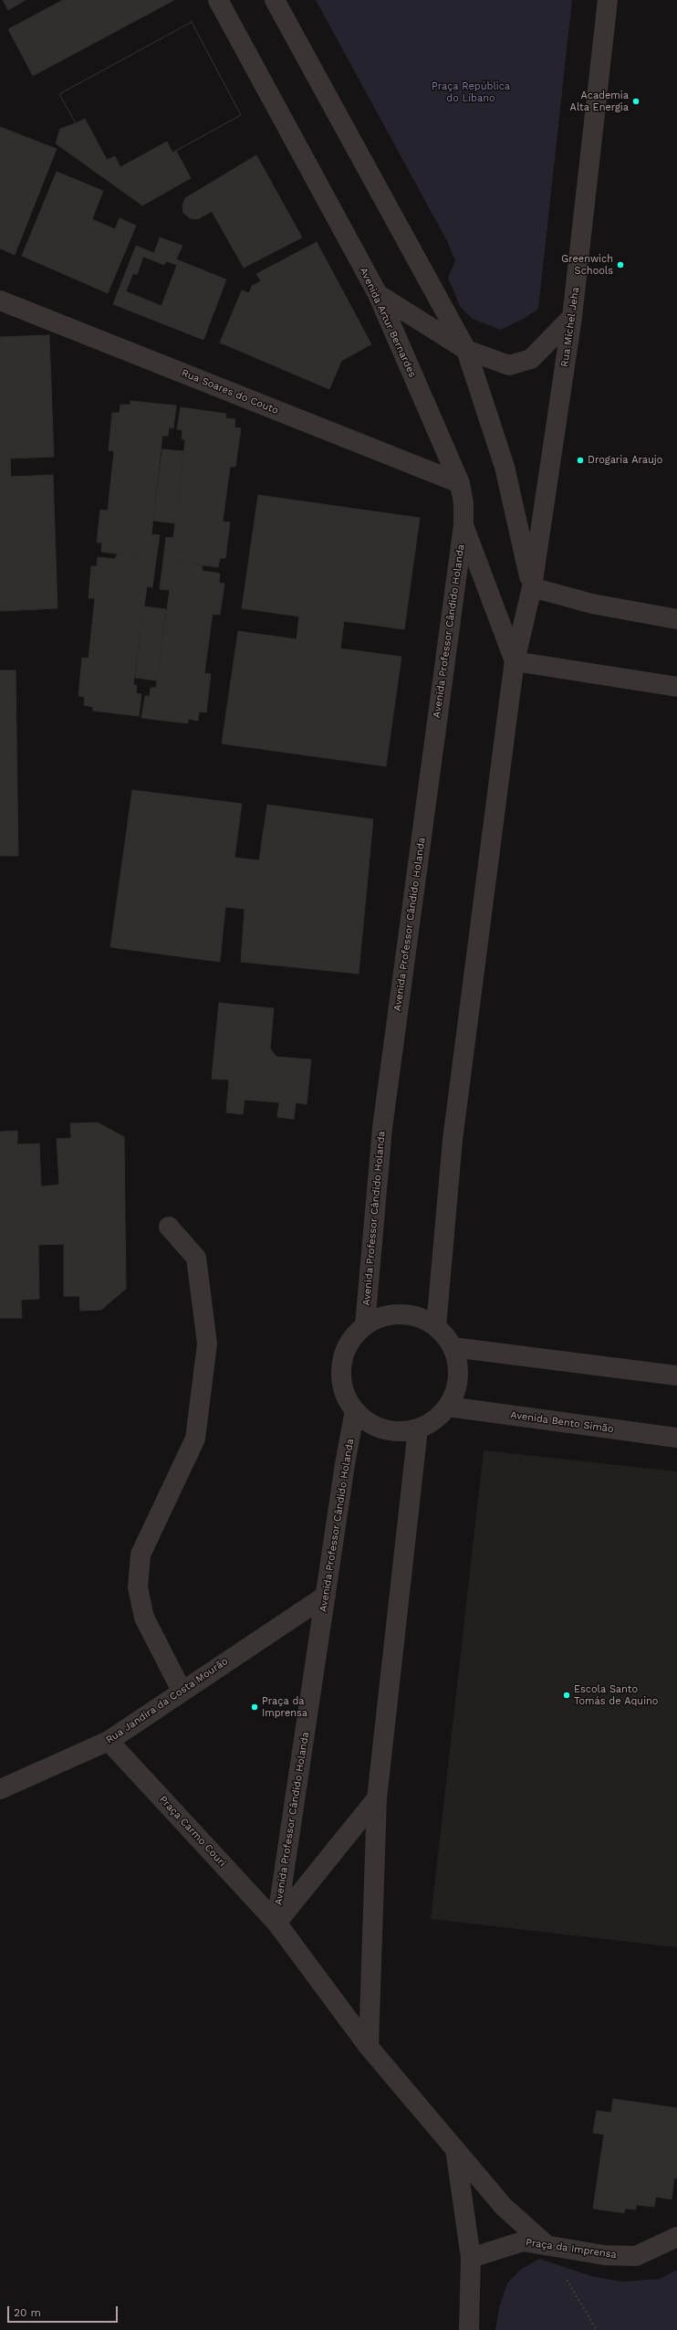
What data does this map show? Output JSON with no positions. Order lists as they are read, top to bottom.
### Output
{
  "streets": {
    "street": [
      "Avenida Artur Bernardes",
      "Rua Michel Jeha",
      "Rua Soares do Couto",
      "Avenida Professor Cândido Holanda",
      "Avenida Bento Simão",
      "Rua Jandira da Costa Mourão",
      "Praça Carmo Couri",
      "Praça da Imprensa"
    ]
  },
  "crossings": [
    ["Avenida Artur Bernardes", "Rua Soares do Couto"],
    ["Avenida Artur Bernardes", "Avenida Professor Cândido Holanda"],
    ["Avenida Professor Cândido Holanda", "Avenida Bento Simão"],
    ["Avenida Professor Cândido Holanda", "Rua Jandira da Costa Mourão"],
    ["Avenida Professor Cândido Holanda", "Praça Carmo Couri"],
    ["Rua Jandira da Costa Mourão", "Praça Carmo Couri"]
  ],
  "parks": ["Praça República do Líbano"],
  "places": [
    "Academia Alta Energia",
    "Greenwich Schools",
    "Drogaria Araujo",
    "Escola Santo Tomás de Aquino",
    "Praça da Imprensa"
  ],
  "scale_bar": "20 m"
}
